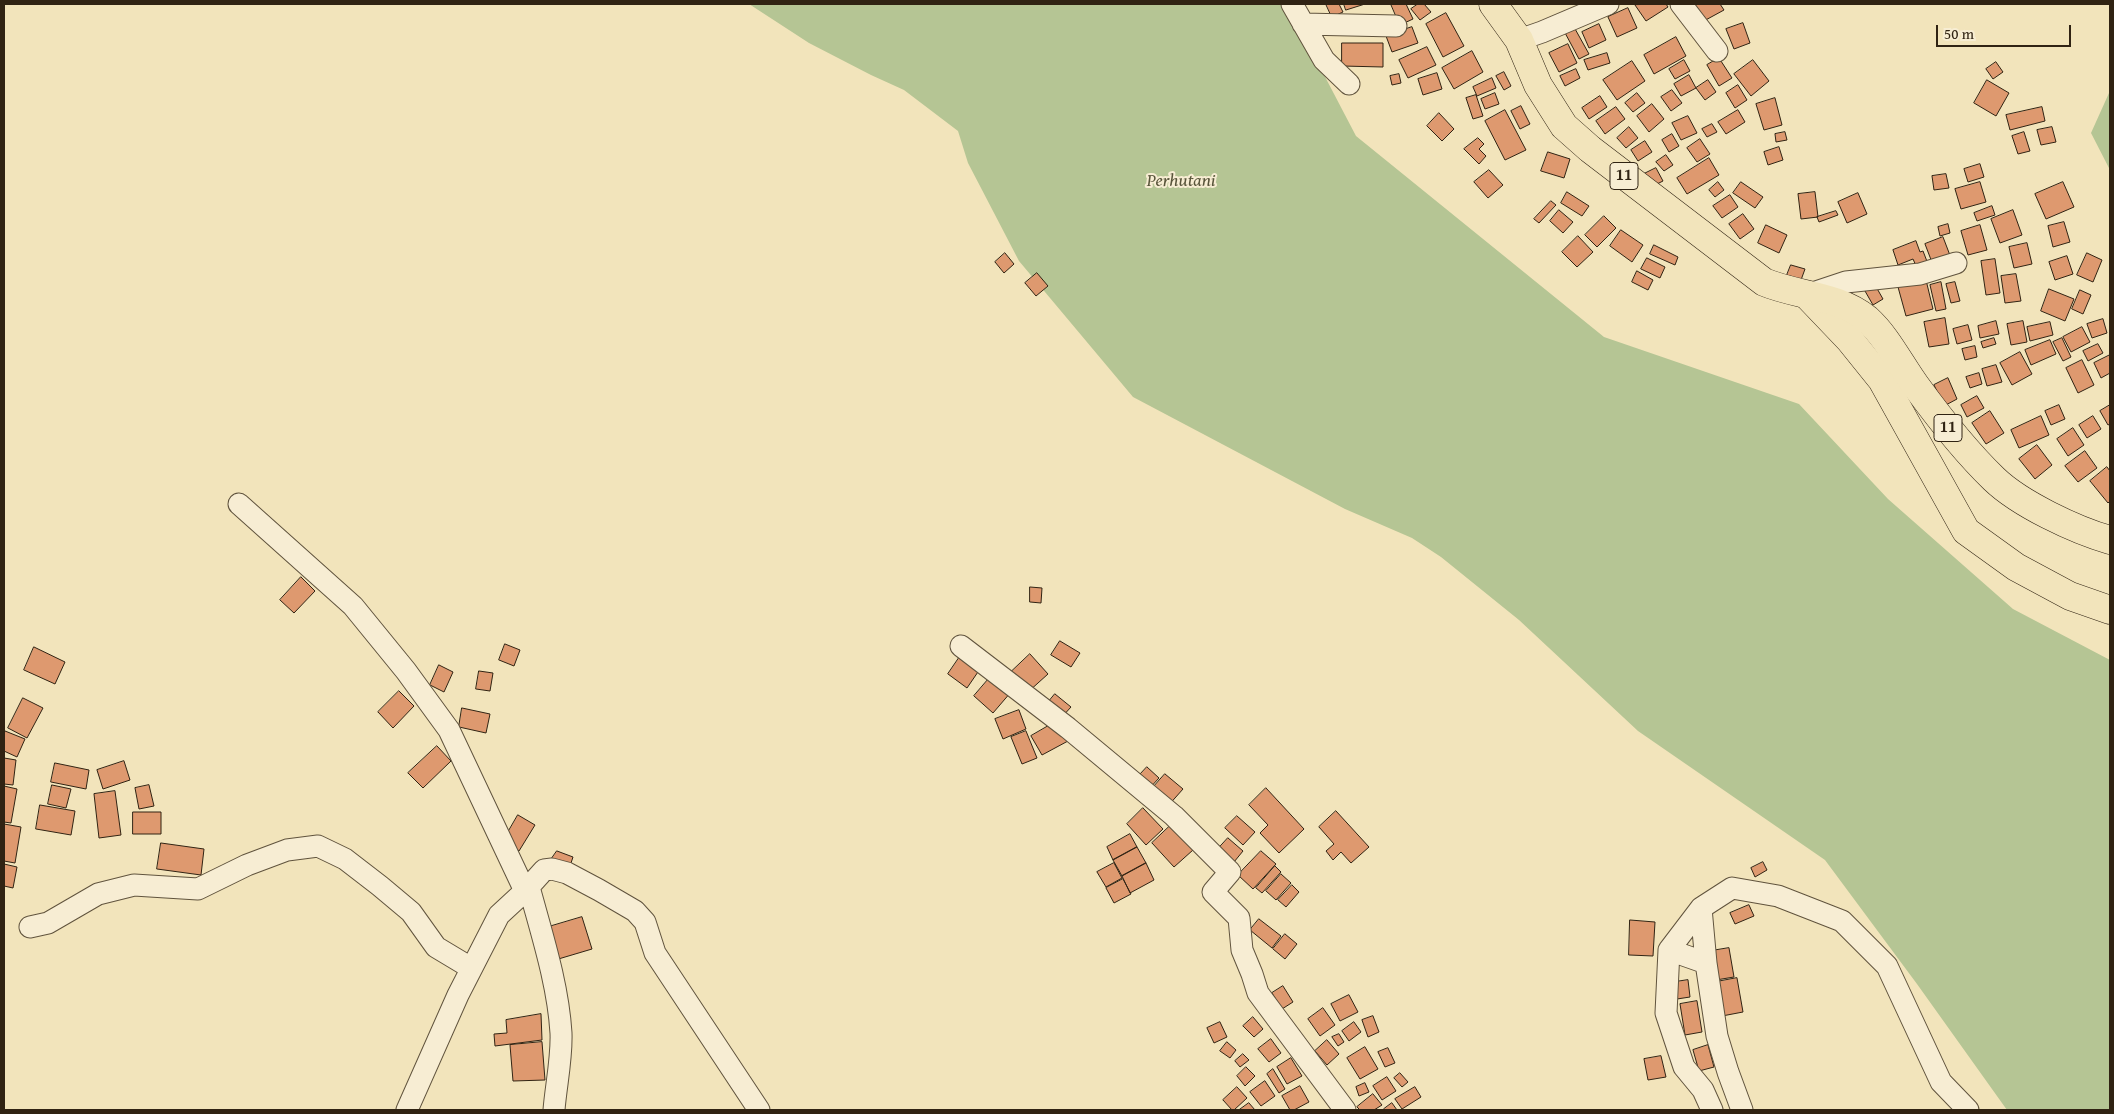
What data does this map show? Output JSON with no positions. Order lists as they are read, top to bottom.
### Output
{
  "streets": {
    "main road": ["11"]
  },
  "parks": ["Perhutani"],
  "scale_bar": "50 m"
}
